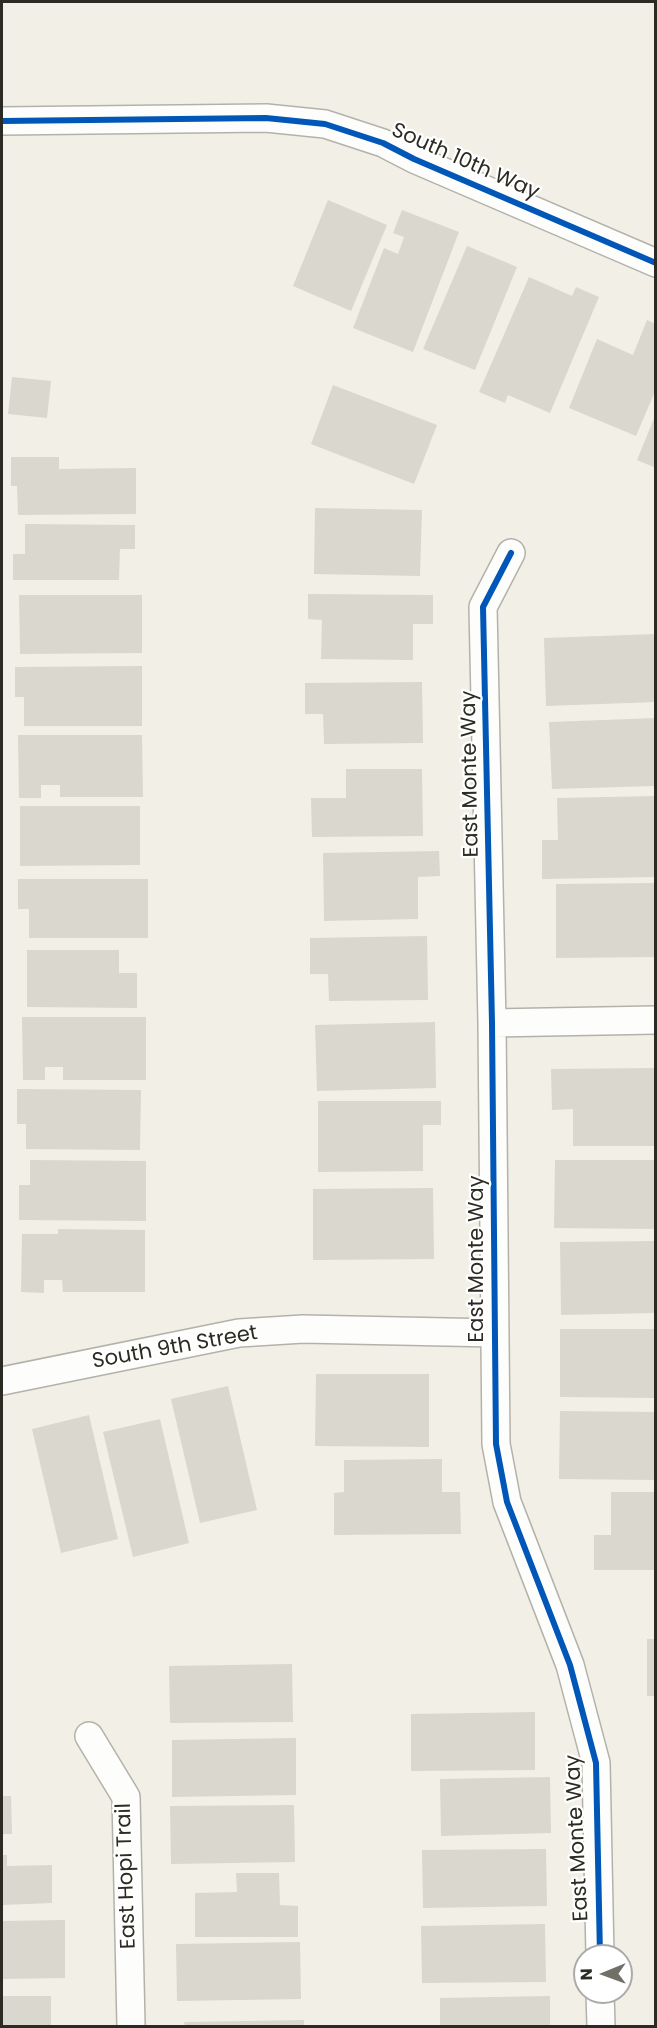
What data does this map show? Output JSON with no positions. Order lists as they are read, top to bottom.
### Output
{
  "streets": {
    "street": [
      "South 10th Way",
      "East Monte Way",
      "South 9th Street",
      "East Hopi Trail"
    ]
  },
  "crossings": [
    ["East Monte Way", "South 9th Street"]
  ],
  "north": "left"
}
